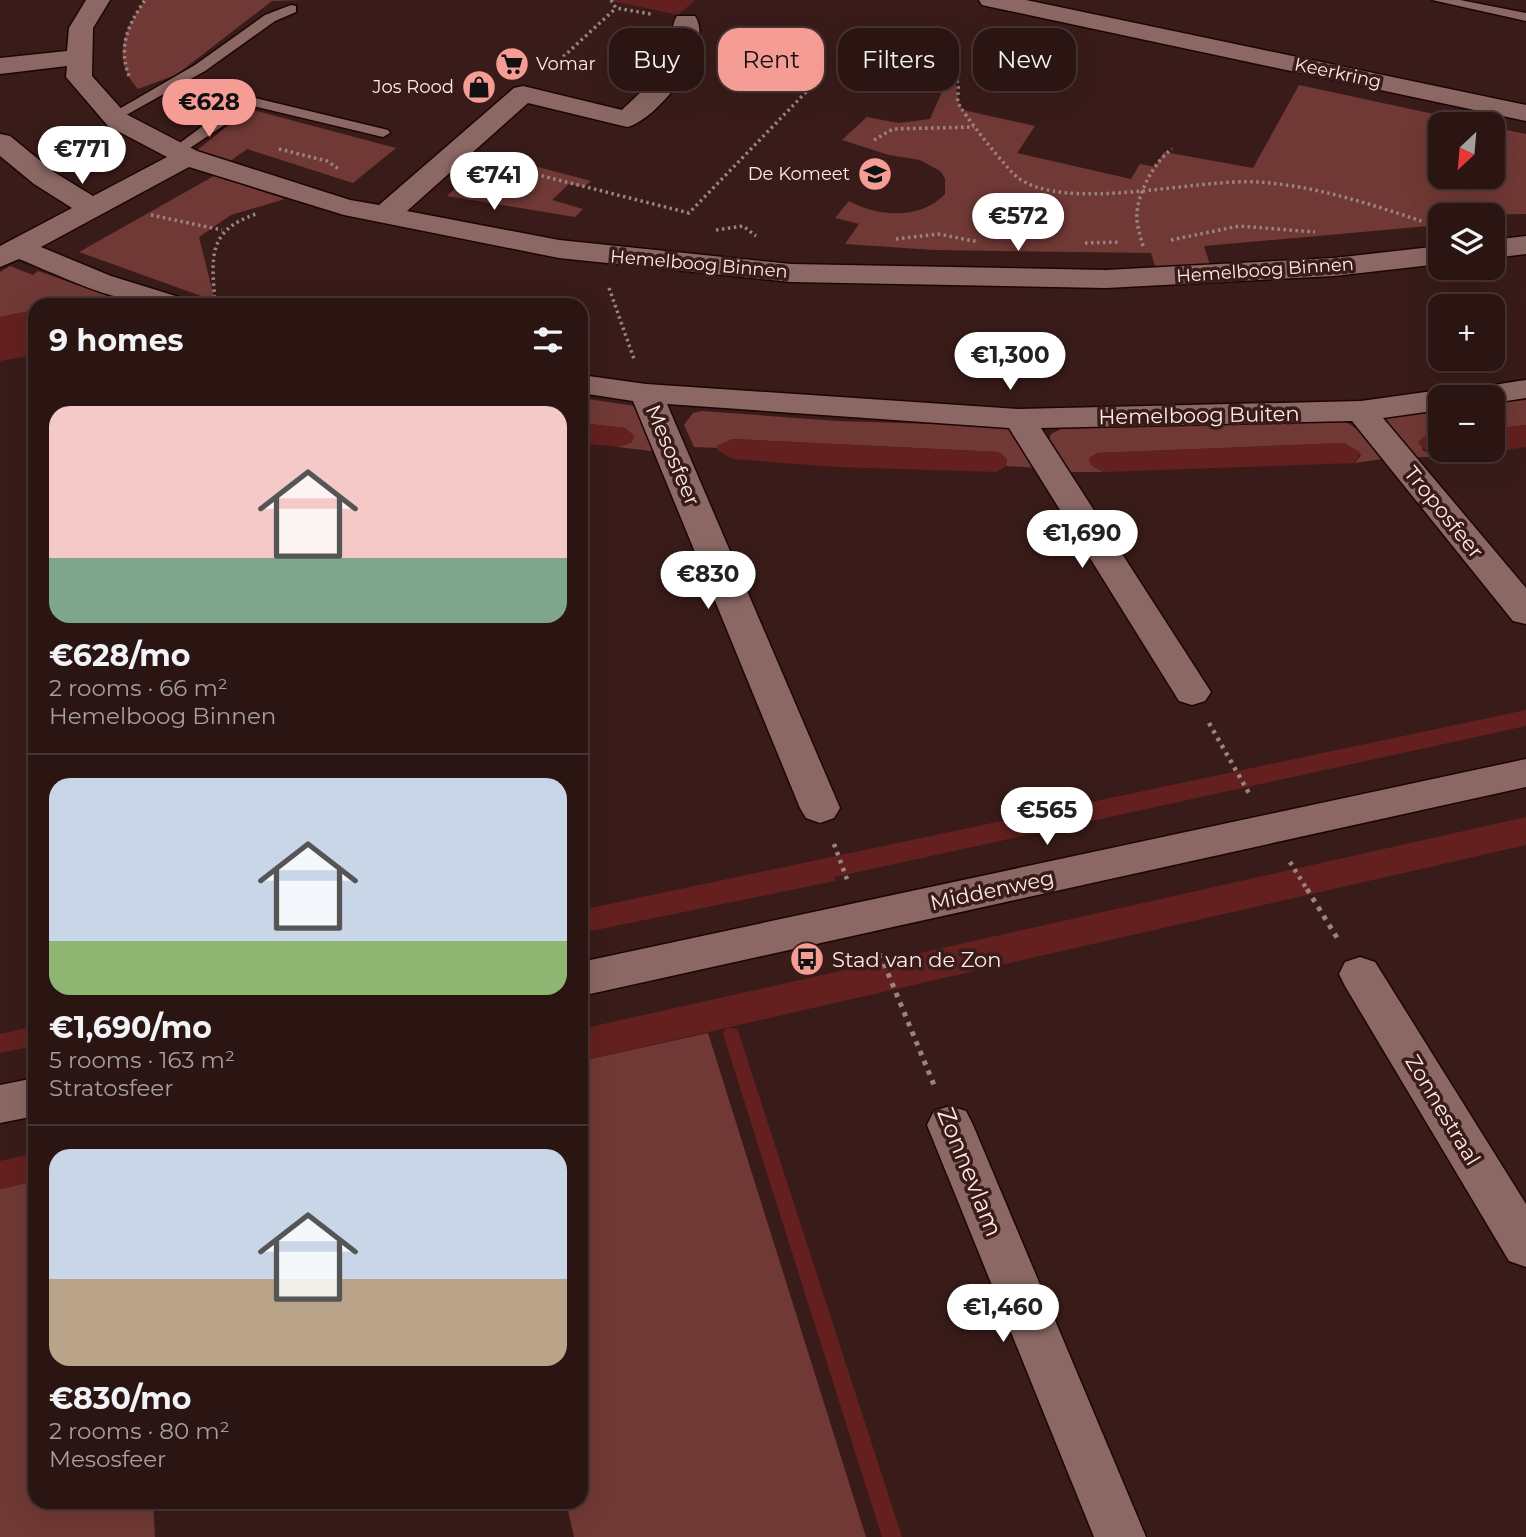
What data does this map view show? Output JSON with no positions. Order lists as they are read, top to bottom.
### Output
{
  "streets": {
    "street": [
      "Keerkring",
      "Hemelboog Binnen",
      "Hemelboog Buiten",
      "Mesosfeer",
      "Troposfeer",
      "Middenweg",
      "Zonnestraal",
      "Zonnevlam"
    ]
  },
  "crossings": [
    ["Hemelboog Binnen", "Mesosfeer"],
    ["Hemelboog Buiten", "Mesosfeer"],
    ["Hemelboog Buiten", "Troposfeer"]
  ],
  "places": {
    "supermarket": ["Vomar"],
    "shop": ["Jos Rood"],
    "school or university": ["De Komeet"],
    "bus stop": ["Stad van de Zon"]
  },
  "north": "bottom left",
  "page": {
    "chip": [
      "Buy",
      "Rent",
      "Filters",
      "New"
    ],
    "price": [
      "€628",
      "€771",
      "€741",
      "€572",
      "€1,300",
      "€1,690",
      "€830",
      "€565",
      "€1,460"
    ],
    "map_buttons": ["+", "−"],
    "heading": "9 homes",
    "list": [
      {
        "name": "€628/mo",
        "note": "2 rooms · 66 m² · Hemelboog Binnen"
      },
      {
        "name": "€1,690/mo",
        "note": "5 rooms · 163 m² · Stratosfeer"
      },
      {
        "name": "€830/mo",
        "note": "2 rooms · 80 m² · Mesosfeer"
      }
    ]
  }
}
